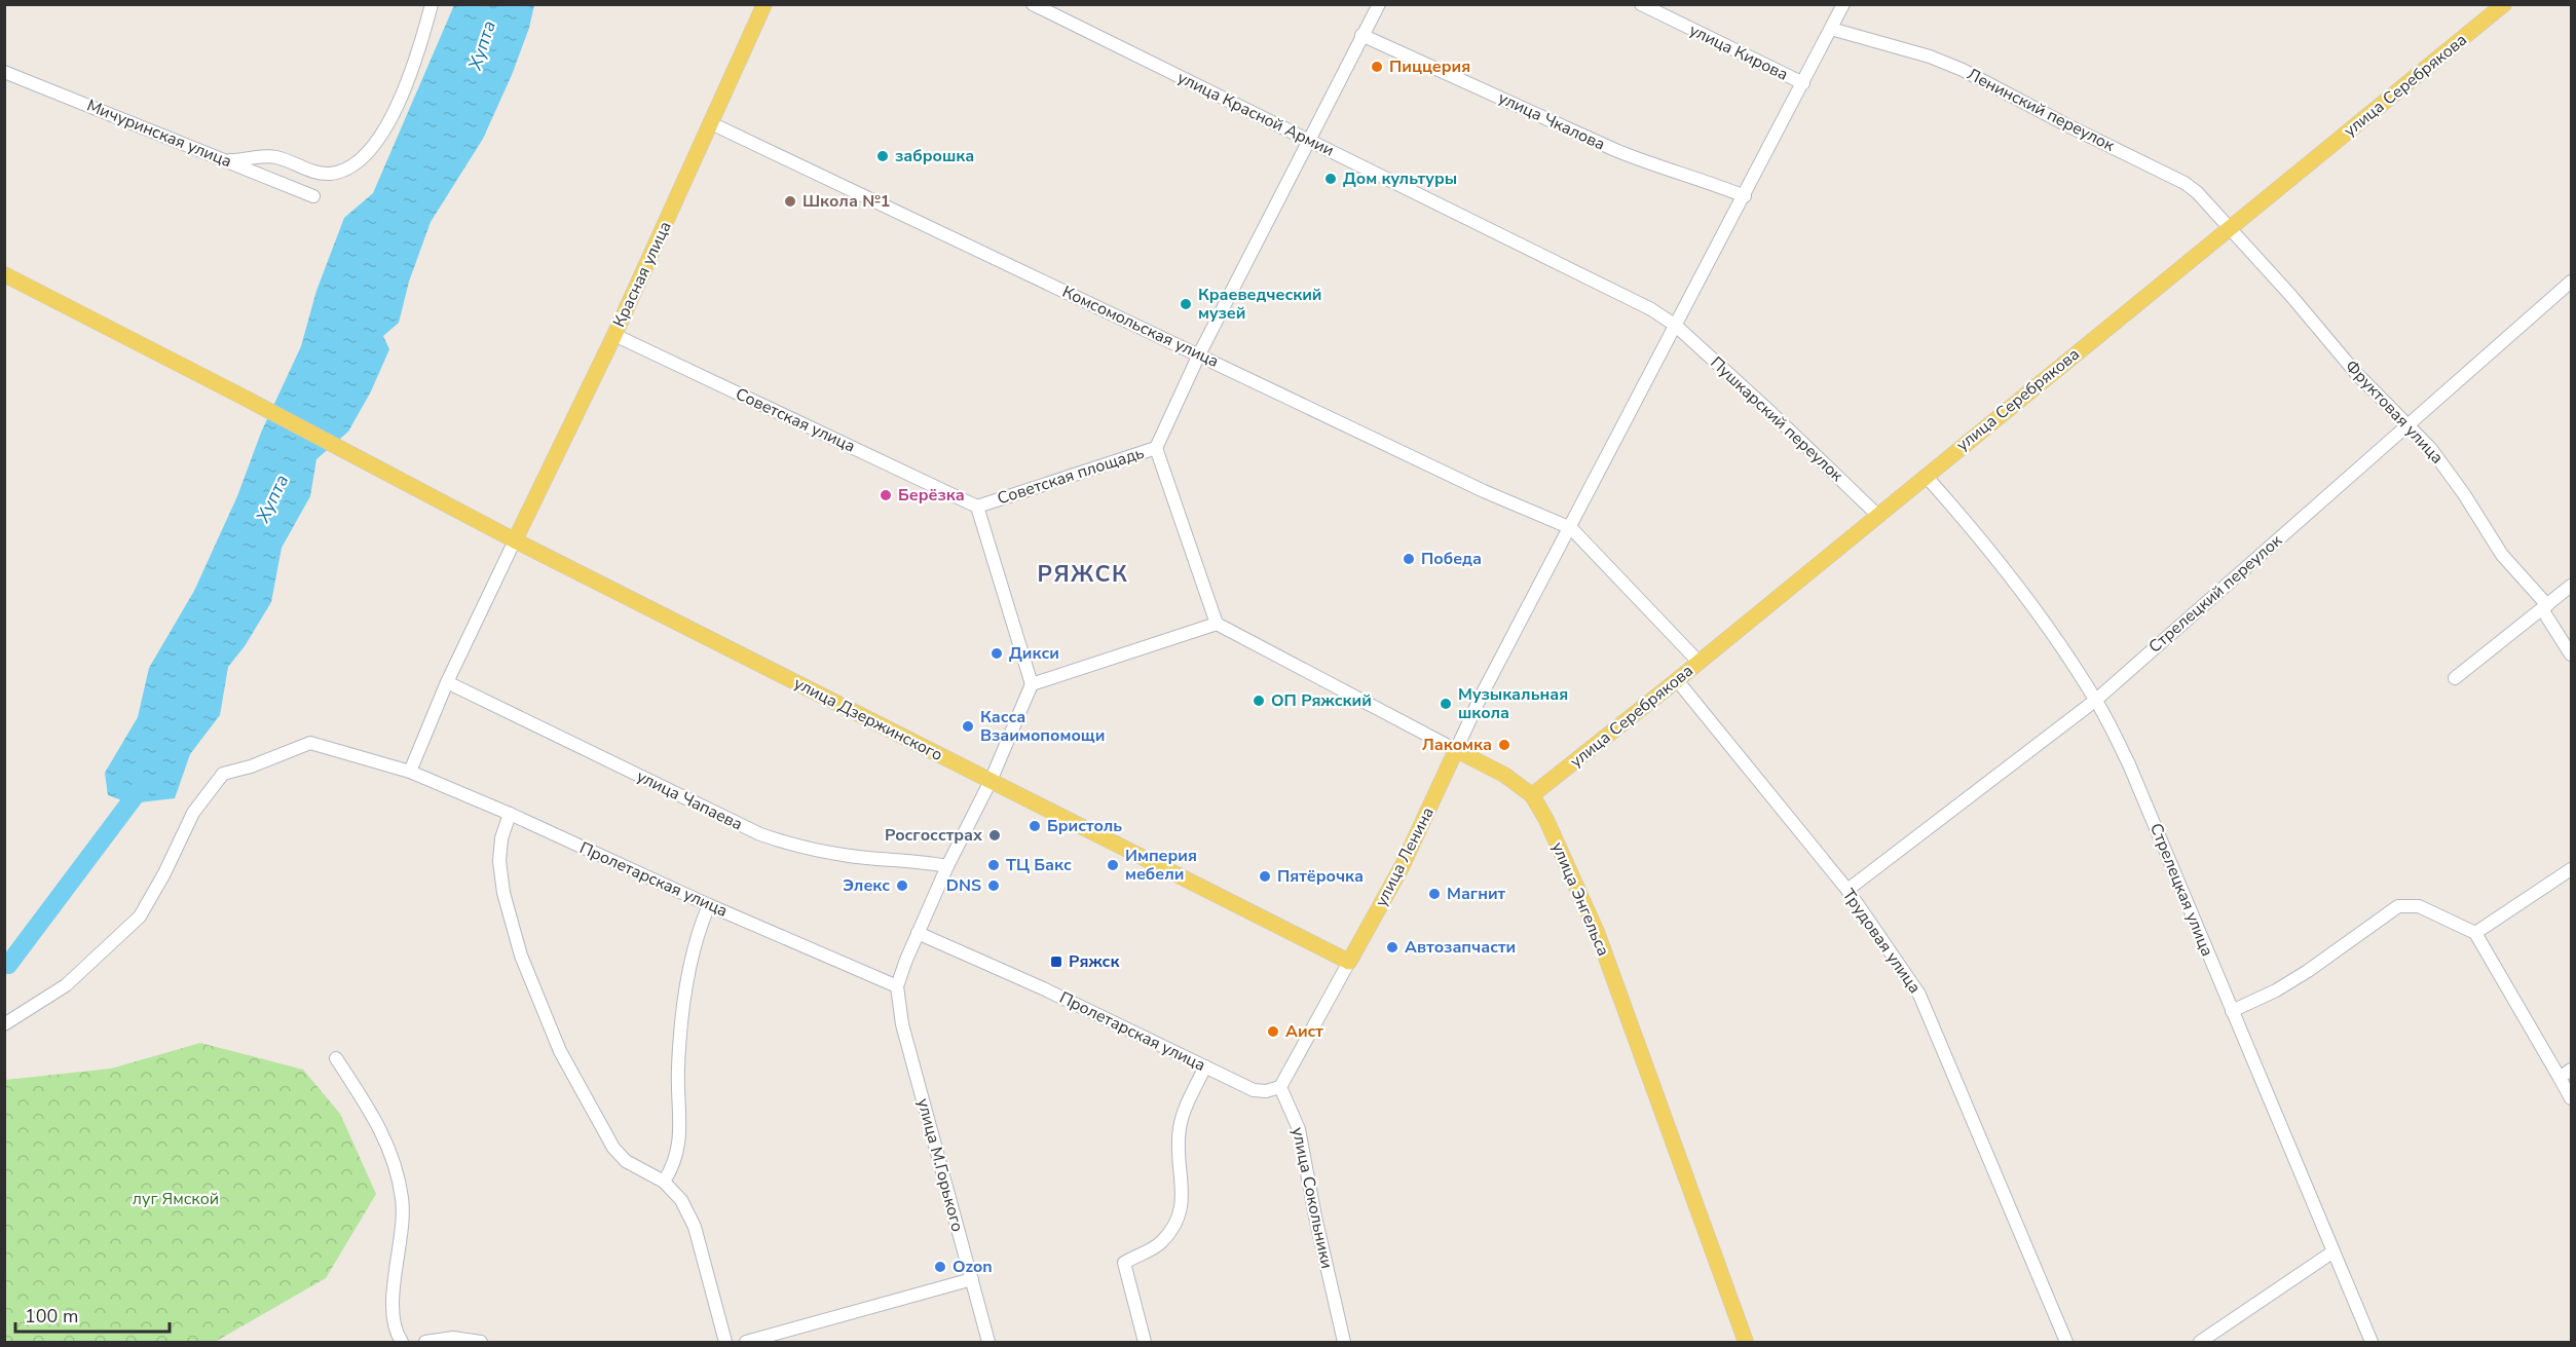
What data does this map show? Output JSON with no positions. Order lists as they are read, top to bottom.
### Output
{
  "streets": {
    "main road": [
      "улица Серебрякова",
      "Красная улица",
      "улица Дзержинского",
      "улица Ленина",
      "улица Энгельса"
    ],
    "street": [
      "улица Кирова",
      "Ленинский переулок",
      "улица Красной Армии",
      "улица Чкалова",
      "Мичуринская улица",
      "Комсомольская улица",
      "Фруктовая улица",
      "Пушкарский переулок",
      "Советская улица",
      "Советская площадь",
      "Стрелецкий переулок",
      "улица Чапаева",
      "Пролетарская улица",
      "Стрелецкая улица",
      "Трудовая улица",
      "улица М.Горького",
      "улица Сокольники"
    ]
  },
  "crossings": [
    ["улица Серебрякова", "Ленинский переулок"],
    ["улица Серебрякова", "Фруктовая улица"],
    ["улица Серебрякова", "Пушкарский переулок"],
    ["улица Серебрякова", "Стрелецкая улица"],
    ["улица Серебрякова", "улица Энгельса"],
    ["улица Серебрякова", "Трудовая улица"],
    ["Ленинский переулок", "Фруктовая улица"],
    ["улица Красной Армии", "Пушкарский переулок"],
    ["Красная улица", "Комсомольская улица"],
    ["Красная улица", "Советская улица"],
    ["Красная улица", "улица Дзержинского"],
    ["Фруктовая улица", "Стрелецкий переулок"],
    ["Советская улица", "Советская площадь"],
    ["Советская площадь", "улица Энгельса"],
    ["Стрелецкий переулок", "Стрелецкая улица"],
    ["Стрелецкий переулок", "Трудовая улица"],
    ["улица Дзержинского", "улица Ленина"],
    ["улица Ленина", "улица Энгельса"],
    ["Пролетарская улица", "улица М.Горького"],
    ["Пролетарская улица", "улица Сокольники"]
  ],
  "districts": ["РЯЖСК"],
  "water": ["Хупта"],
  "parks": ["луг Ямской"],
  "places": {
    "other": [
      "Пиццерия",
      "заброшка",
      "Дом культуры",
      "Школа №1",
      "Краеведческий музей",
      "Берёзка",
      "Победа",
      "Дикси",
      "ОП Ряжский",
      "Музыкальная школа",
      "Касса Взаимопомощи",
      "Лакомка",
      "Бристоль",
      "Росгосстрах",
      "ТЦ Бакс",
      "Империя мебели",
      "Пятёрочка",
      "Элекс",
      "DNS",
      "Магнит",
      "Автозапчасти",
      "Аист",
      "Ozon"
    ],
    "transit": ["Ряжск"]
  },
  "scale_bar": "100 m"
}
